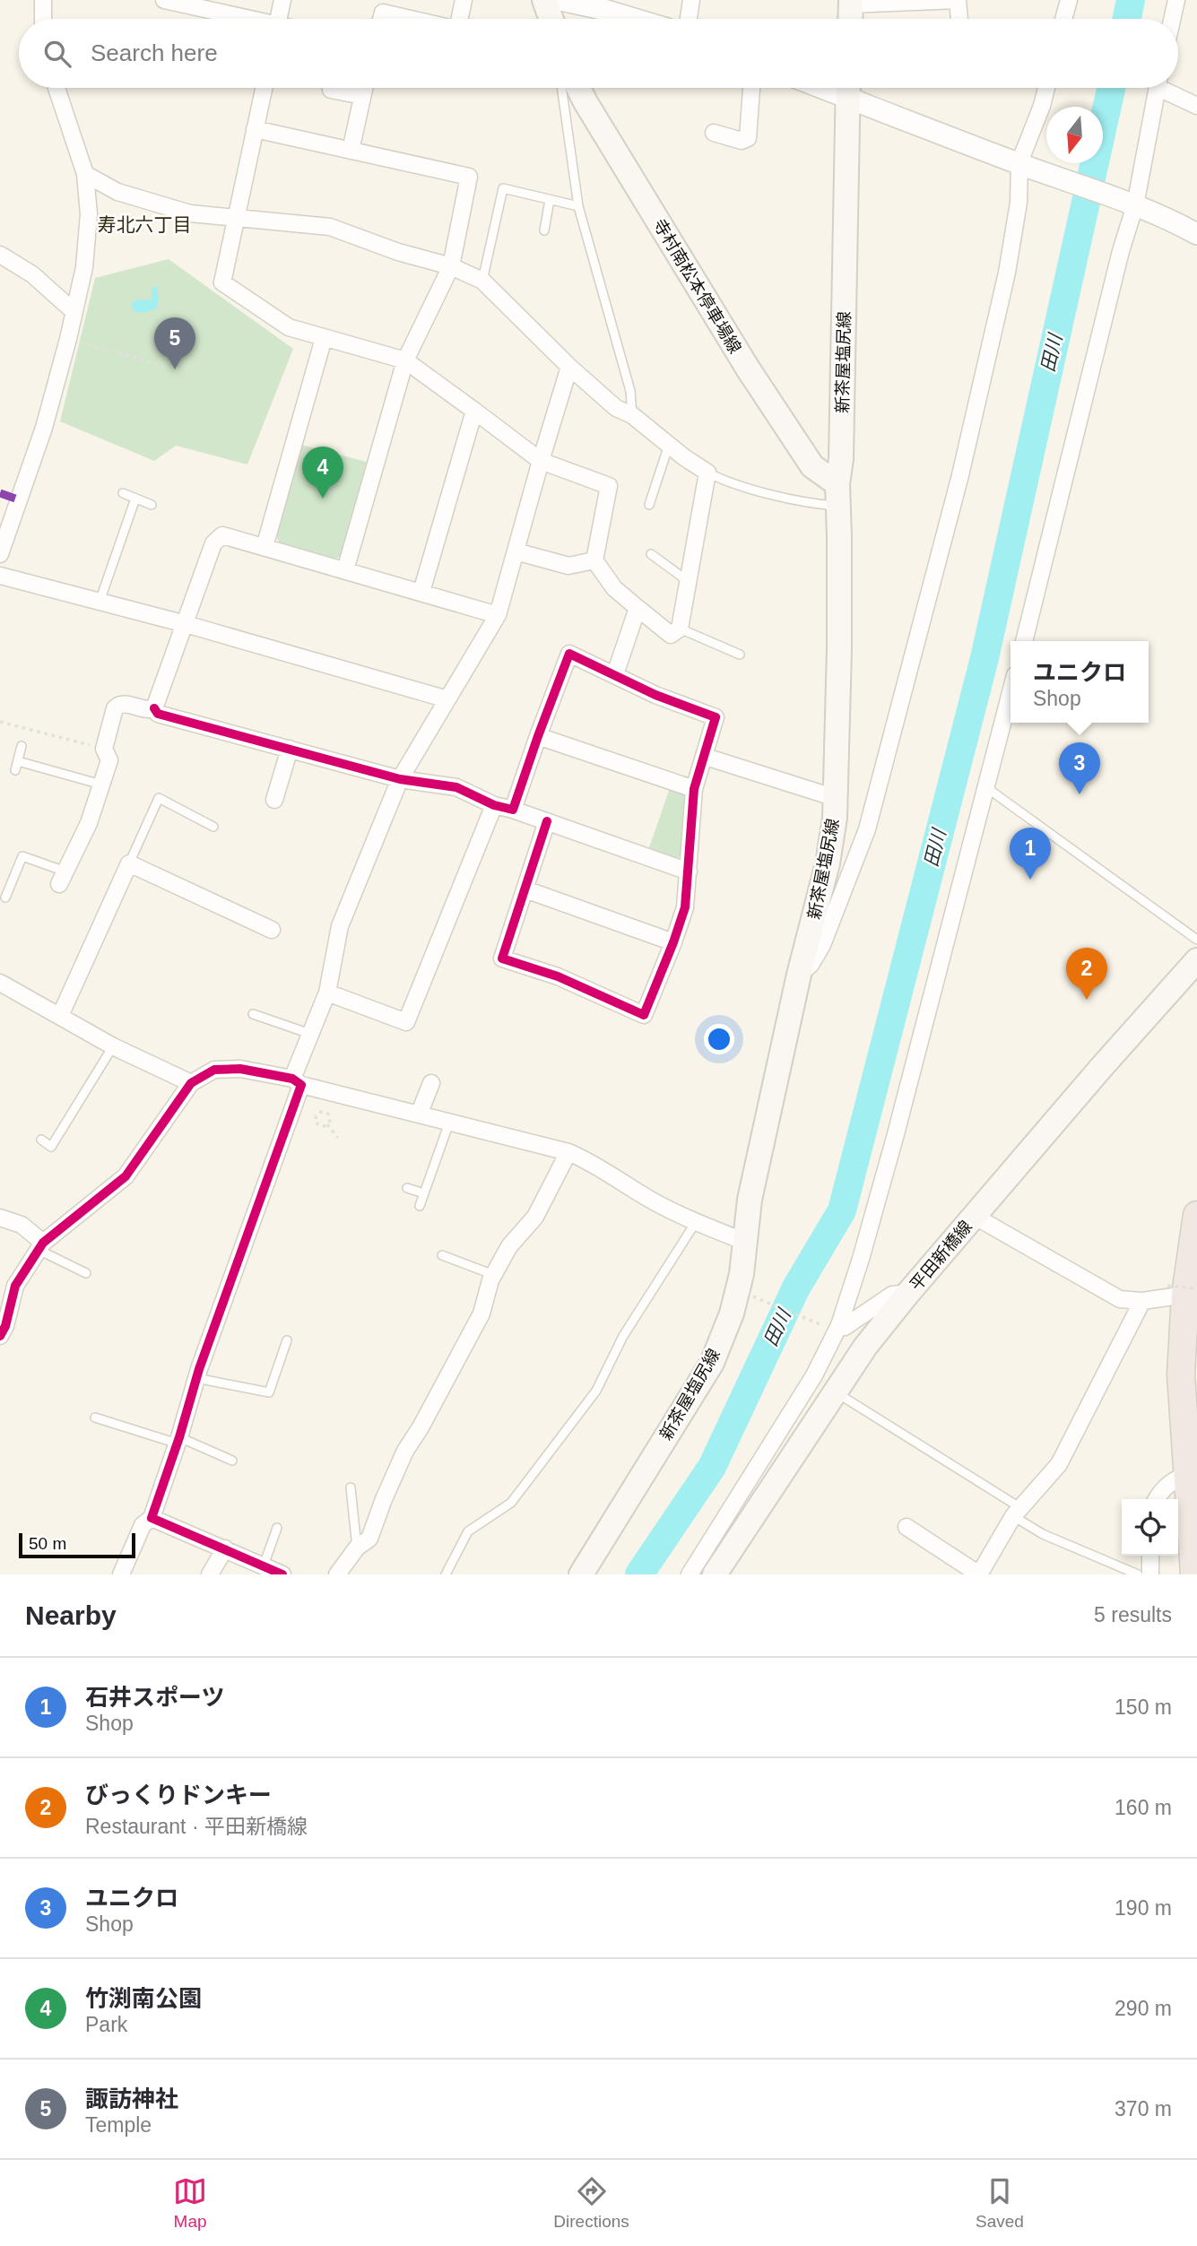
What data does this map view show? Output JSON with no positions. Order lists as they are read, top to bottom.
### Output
{
  "streets": {
    "main road": ["寺村南松本停車場線", "新茶屋塩尻線", "平田新橋線"]
  },
  "crossings": [
    ["寺村南松本停車場線", "新茶屋塩尻線"]
  ],
  "districts": ["寿北六丁目"],
  "water": ["田川"],
  "scale_bar": "50 m",
  "north": "bottom",
  "page": {
    "search": "Search here",
    "pins": [
      "5",
      "4",
      "3",
      "1",
      "2"
    ],
    "popup": ["ユニクロ", "Shop"],
    "scale": "50 m",
    "heading": ["Nearby", "5 results"],
    "list": [
      {
        "mark": "1",
        "name": "石井スポーツ",
        "note": "Shop",
        "value": "150 m"
      },
      {
        "mark": "2",
        "name": "びっくりドンキー",
        "note": "Restaurant · 平田新橋線",
        "value": "160 m"
      },
      {
        "mark": "3",
        "name": "ユニクロ",
        "note": "Shop",
        "value": "190 m"
      },
      {
        "mark": "4",
        "name": "竹渕南公園",
        "note": "Park",
        "value": "290 m"
      },
      {
        "mark": "5",
        "name": "諏訪神社",
        "note": "Temple",
        "value": "370 m"
      }
    ],
    "nav": ["Map", "Directions", "Saved"]
  }
}
